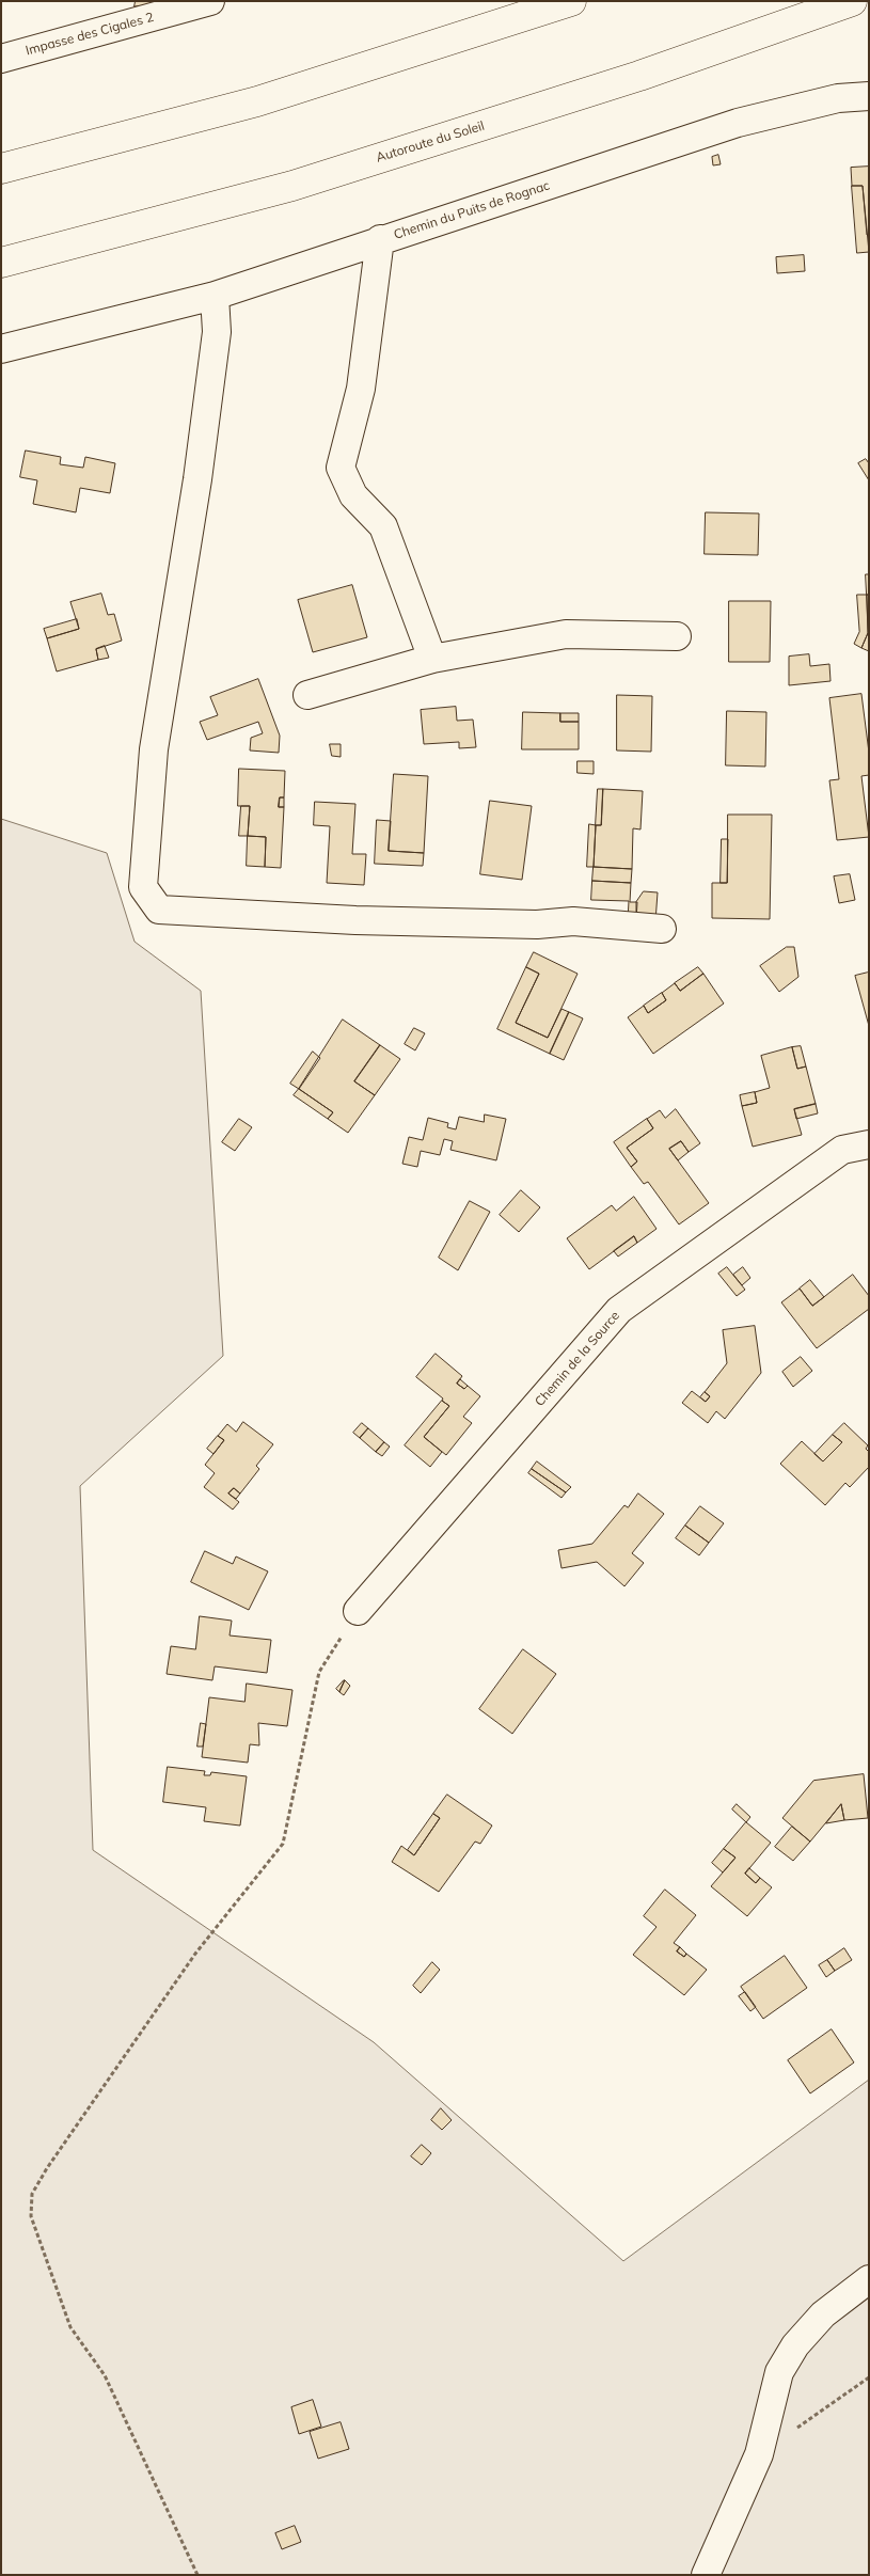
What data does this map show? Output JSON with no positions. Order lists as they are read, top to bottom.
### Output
{
  "streets": {
    "highway": ["Autoroute du Soleil"],
    "street": ["Impasse des Cigales 2", "Chemin du Puits de Rognac", "Chemin de la Source"]
  }
}
